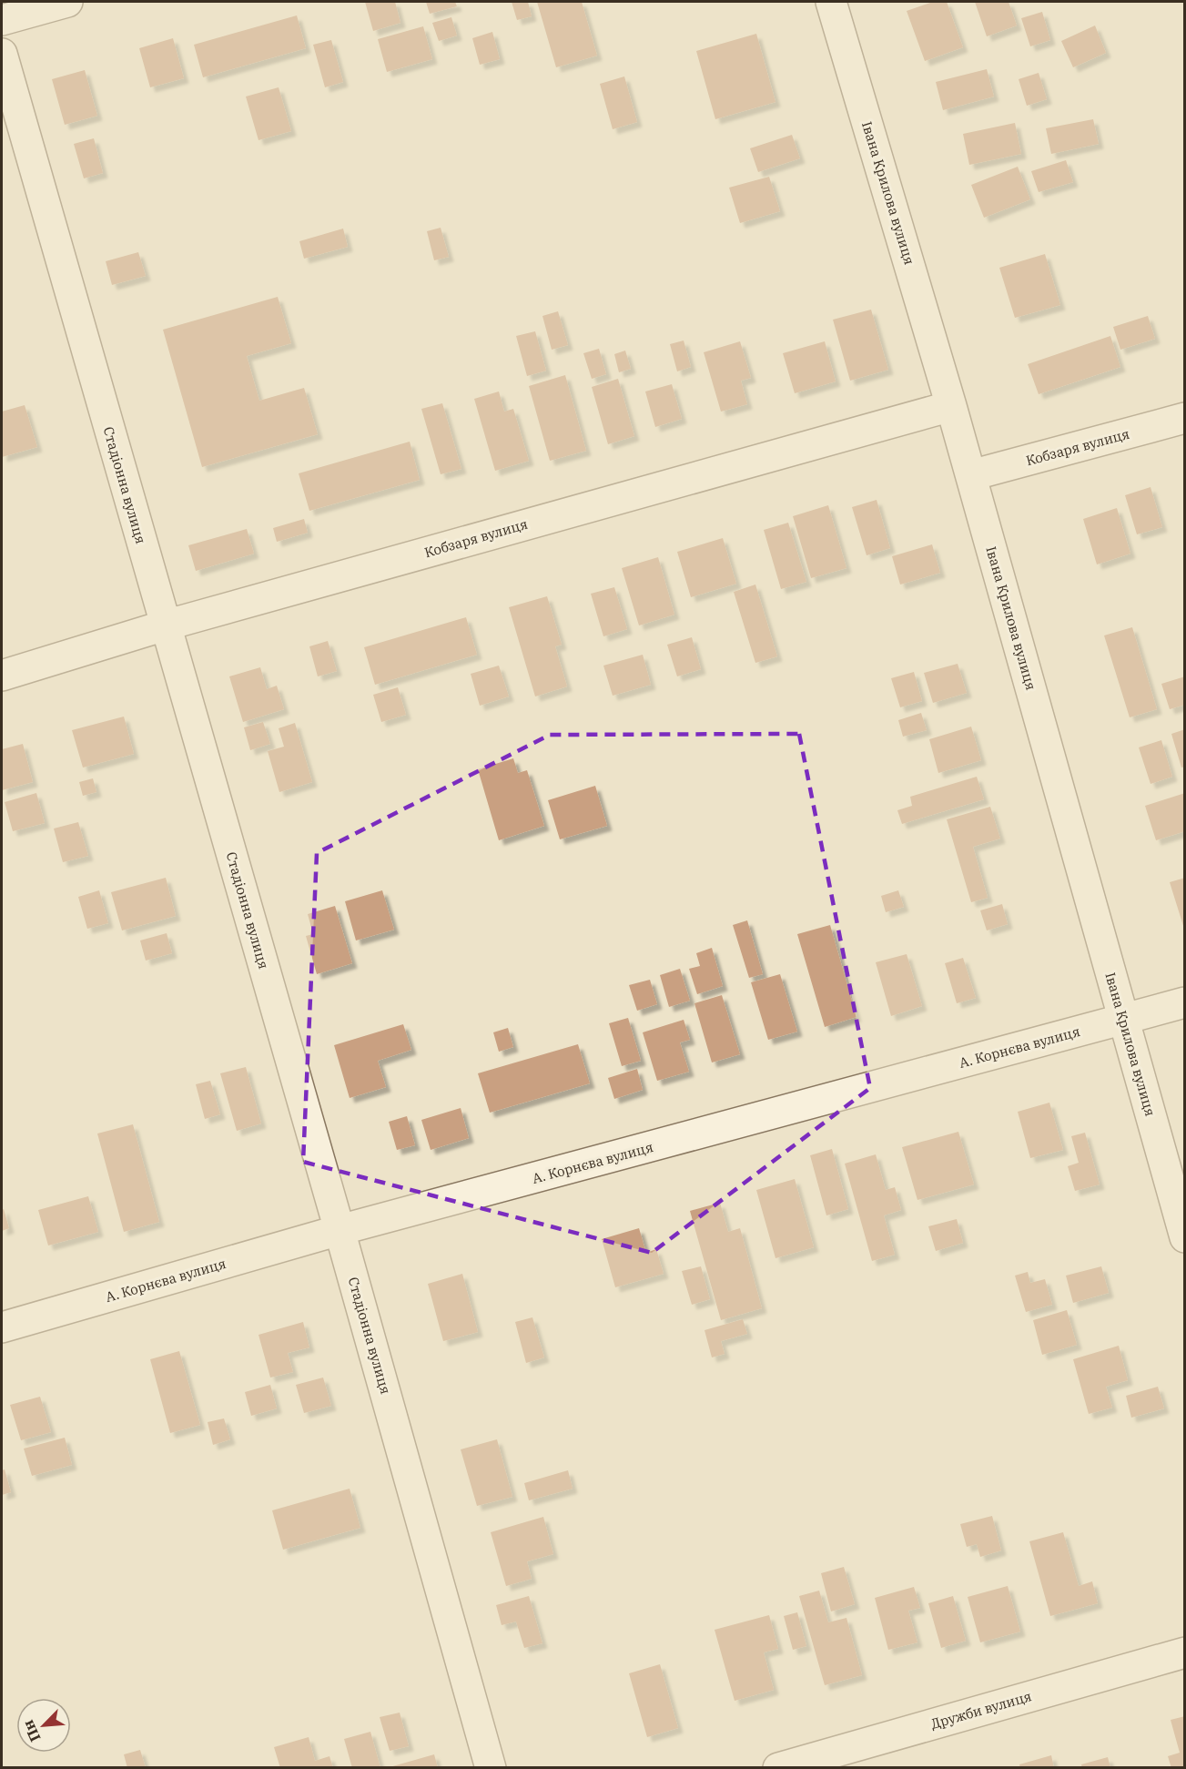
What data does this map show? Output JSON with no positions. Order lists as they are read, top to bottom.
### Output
{
  "streets": {
    "street": [
      "Івана Крилова вулиця",
      "Кобзаря вулиця",
      "Стадіонна вулиця",
      "А. Корнєва вулиця",
      "Дружби вулиця"
    ]
  },
  "crossings": [
    ["Івана Крилова вулиця", "Кобзаря вулиця"],
    ["Івана Крилова вулиця", "А. Корнєва вулиця"],
    ["Кобзаря вулиця", "Стадіонна вулиця"],
    ["Стадіонна вулиця", "А. Корнєва вулиця"]
  ],
  "north": "bottom left"
}
